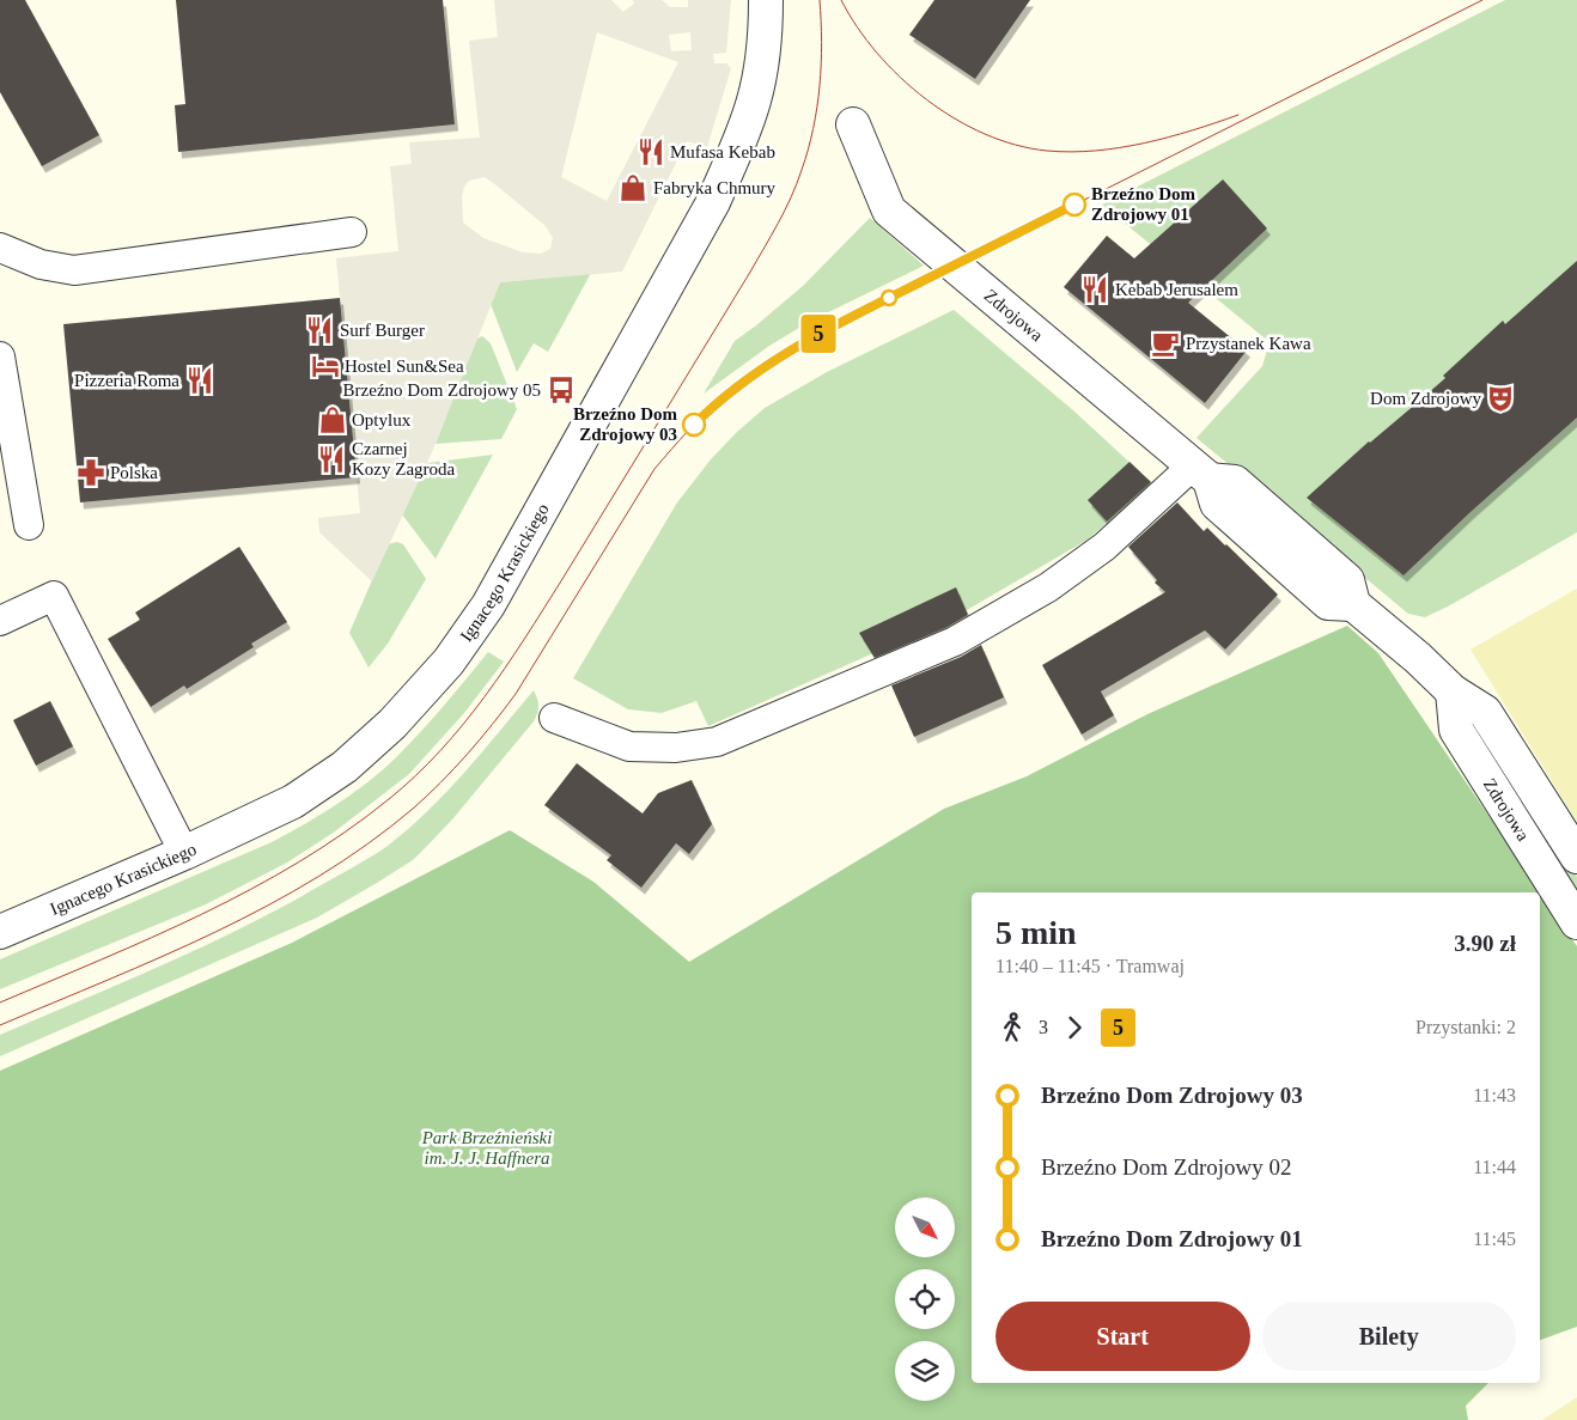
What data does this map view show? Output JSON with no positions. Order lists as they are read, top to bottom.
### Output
{
  "streets": {
    "street": ["Zdrojowa", "Ignacego Krasickiego"]
  },
  "parks": ["Park Brzeźnieński im. J. J. Haffnera"],
  "places": {
    "restaurant": [
      "Mufasa Kebab",
      "Kebab Jerusalem",
      "Surf Burger",
      "Pizzeria Roma",
      "Czarnej Kozy Zagroda"
    ],
    "shop": ["Fabryka Chmury", "Optylux"],
    "other": ["Brzeźno Dom Zdrojowy 01", "Brzeźno Dom Zdrojowy 03"],
    "cafe": ["Przystanek Kawa"],
    "hotel": ["Hostel Sun&Sea"],
    "bus stop": ["Brzeźno Dom Zdrojowy 05"],
    "theatre": ["Dom Zdrojowy"],
    "pharmacy": ["Polska"]
  },
  "lines": ["tram line 5"],
  "north": "bottom right",
  "page": {
    "on_map": "5",
    "heading": ["5 min", "11:40 – 11:45 · Tramwaj", "3.90 zł"],
    "legs": ["3", "5", "Przystanki: 2"],
    "list": [
      {
        "name": "Brzeźno Dom Zdrojowy 03",
        "value": "11:43"
      },
      {
        "name": "Brzeźno Dom Zdrojowy 02",
        "value": "11:44"
      },
      {
        "name": "Brzeźno Dom Zdrojowy 01",
        "value": "11:45"
      }
    ],
    "buttons": ["Start", "Bilety"]
  }
}
